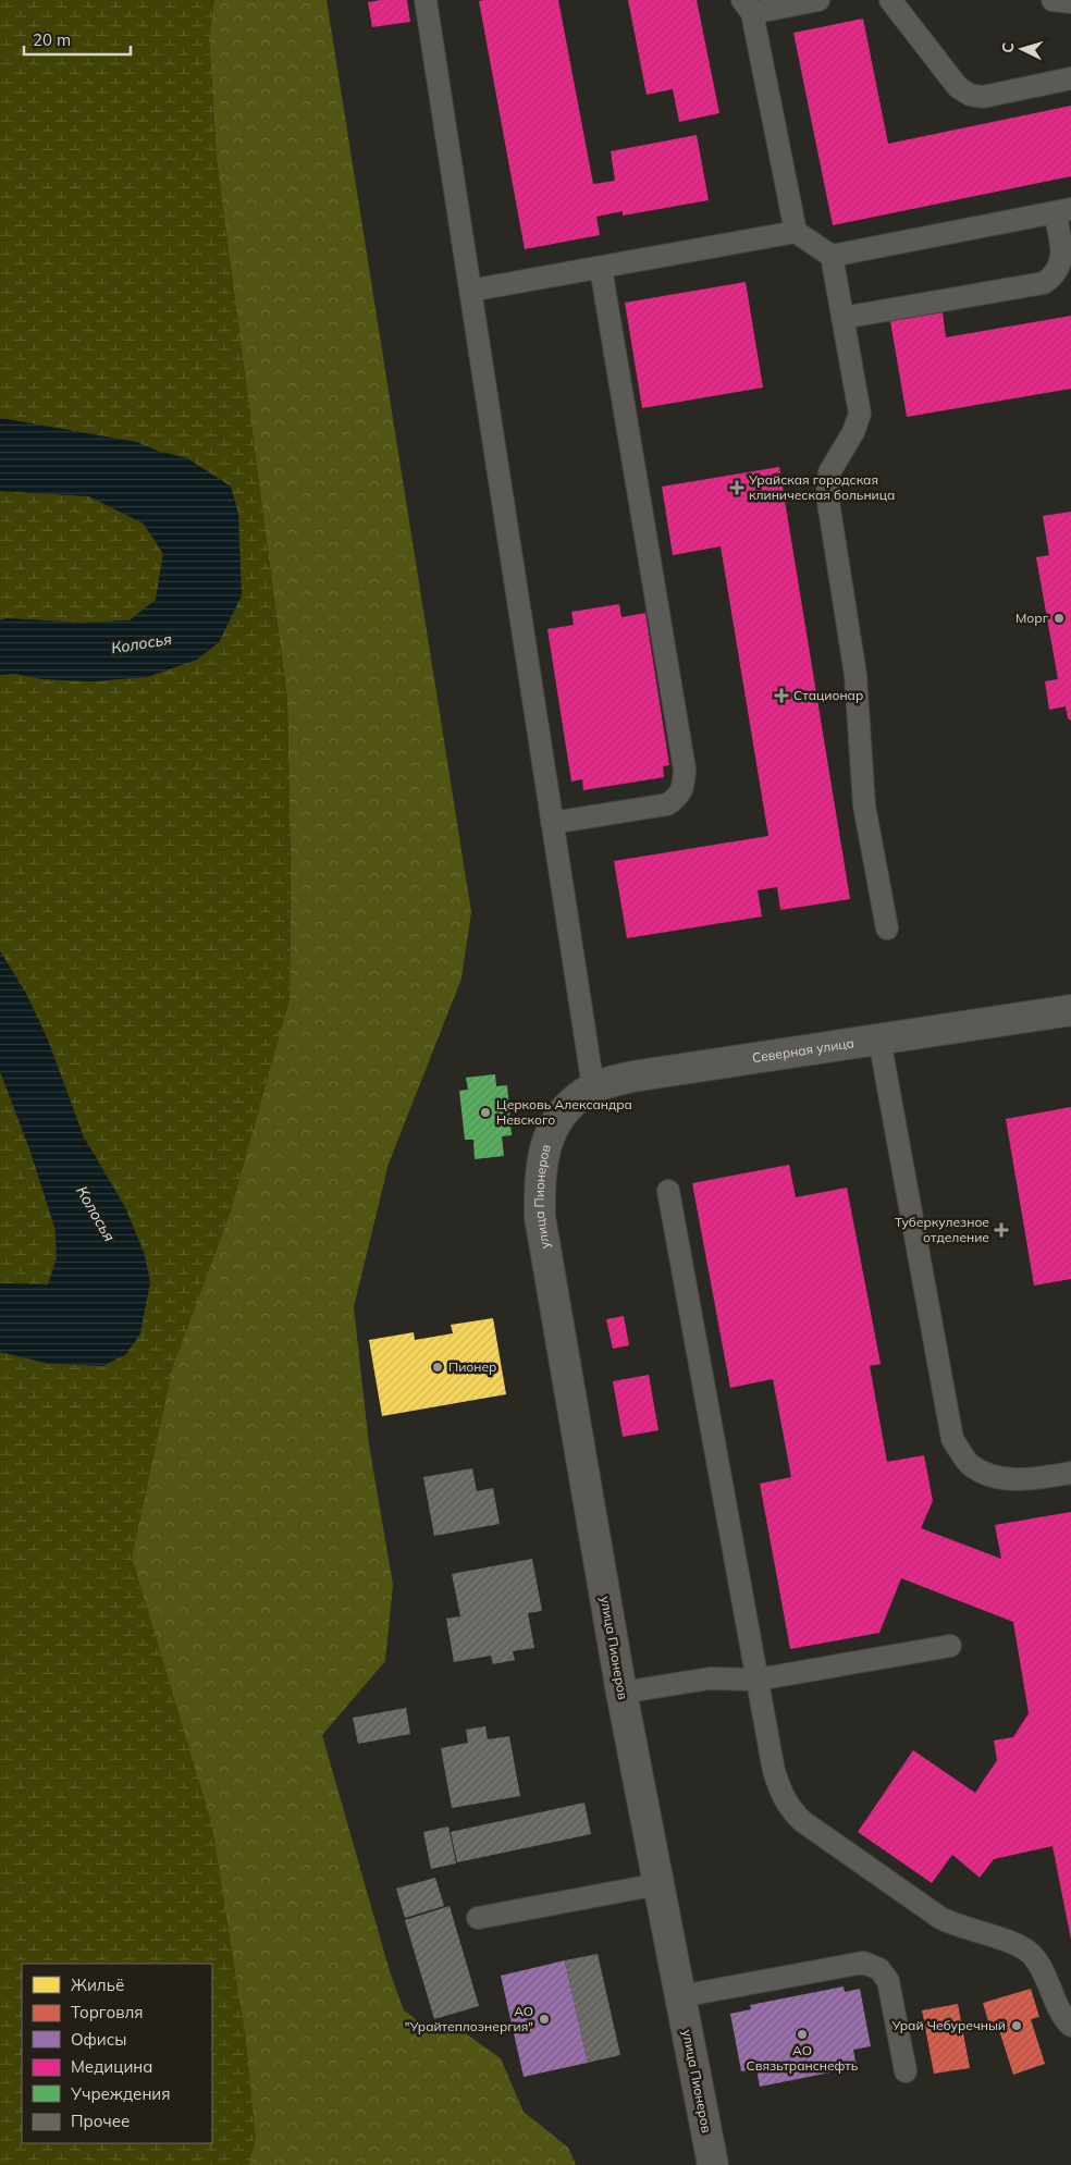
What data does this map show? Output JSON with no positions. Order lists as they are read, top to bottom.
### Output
{
  "streets": {
    "street": ["Северная улица", "улица Пионеров"]
  },
  "crossings": [
    ["Северная улица", "улица Пионеров"]
  ],
  "water": ["Колосья"],
  "places": {
    "health": ["Урайская городская клиническая больница", "Стационар", "Туберкулезное отделение"],
    "other": [
      "Морг",
      "Церковь Александра Невского",
      "Пионер",
      "АО \"Урайтеплоэнергия\"",
      "Урай Чебуречный",
      "АО Связьтранснефть"
    ]
  },
  "legend": [
    "Жильё",
    "Торговля",
    "Офисы",
    "Медицина",
    "Учреждения",
    "Прочее"
  ],
  "scale_bar": "20 m",
  "north": "left"
}
